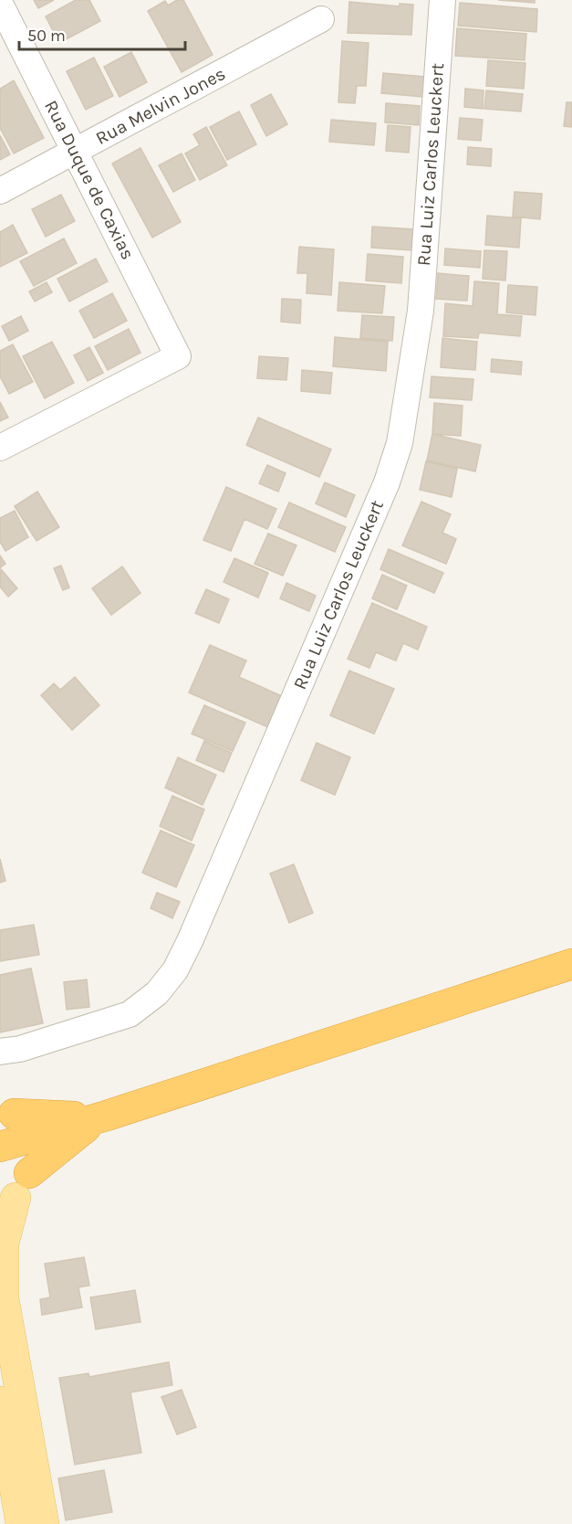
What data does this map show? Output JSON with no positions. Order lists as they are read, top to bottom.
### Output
{
  "streets": {
    "street": ["Rua Melvin Jones", "Rua Luiz Carlos Leuckert", "Rua Duque de Caxias"]
  },
  "crossings": [
    ["Rua Melvin Jones", "Rua Duque de Caxias"]
  ],
  "scale_bar": "50 m"
}
